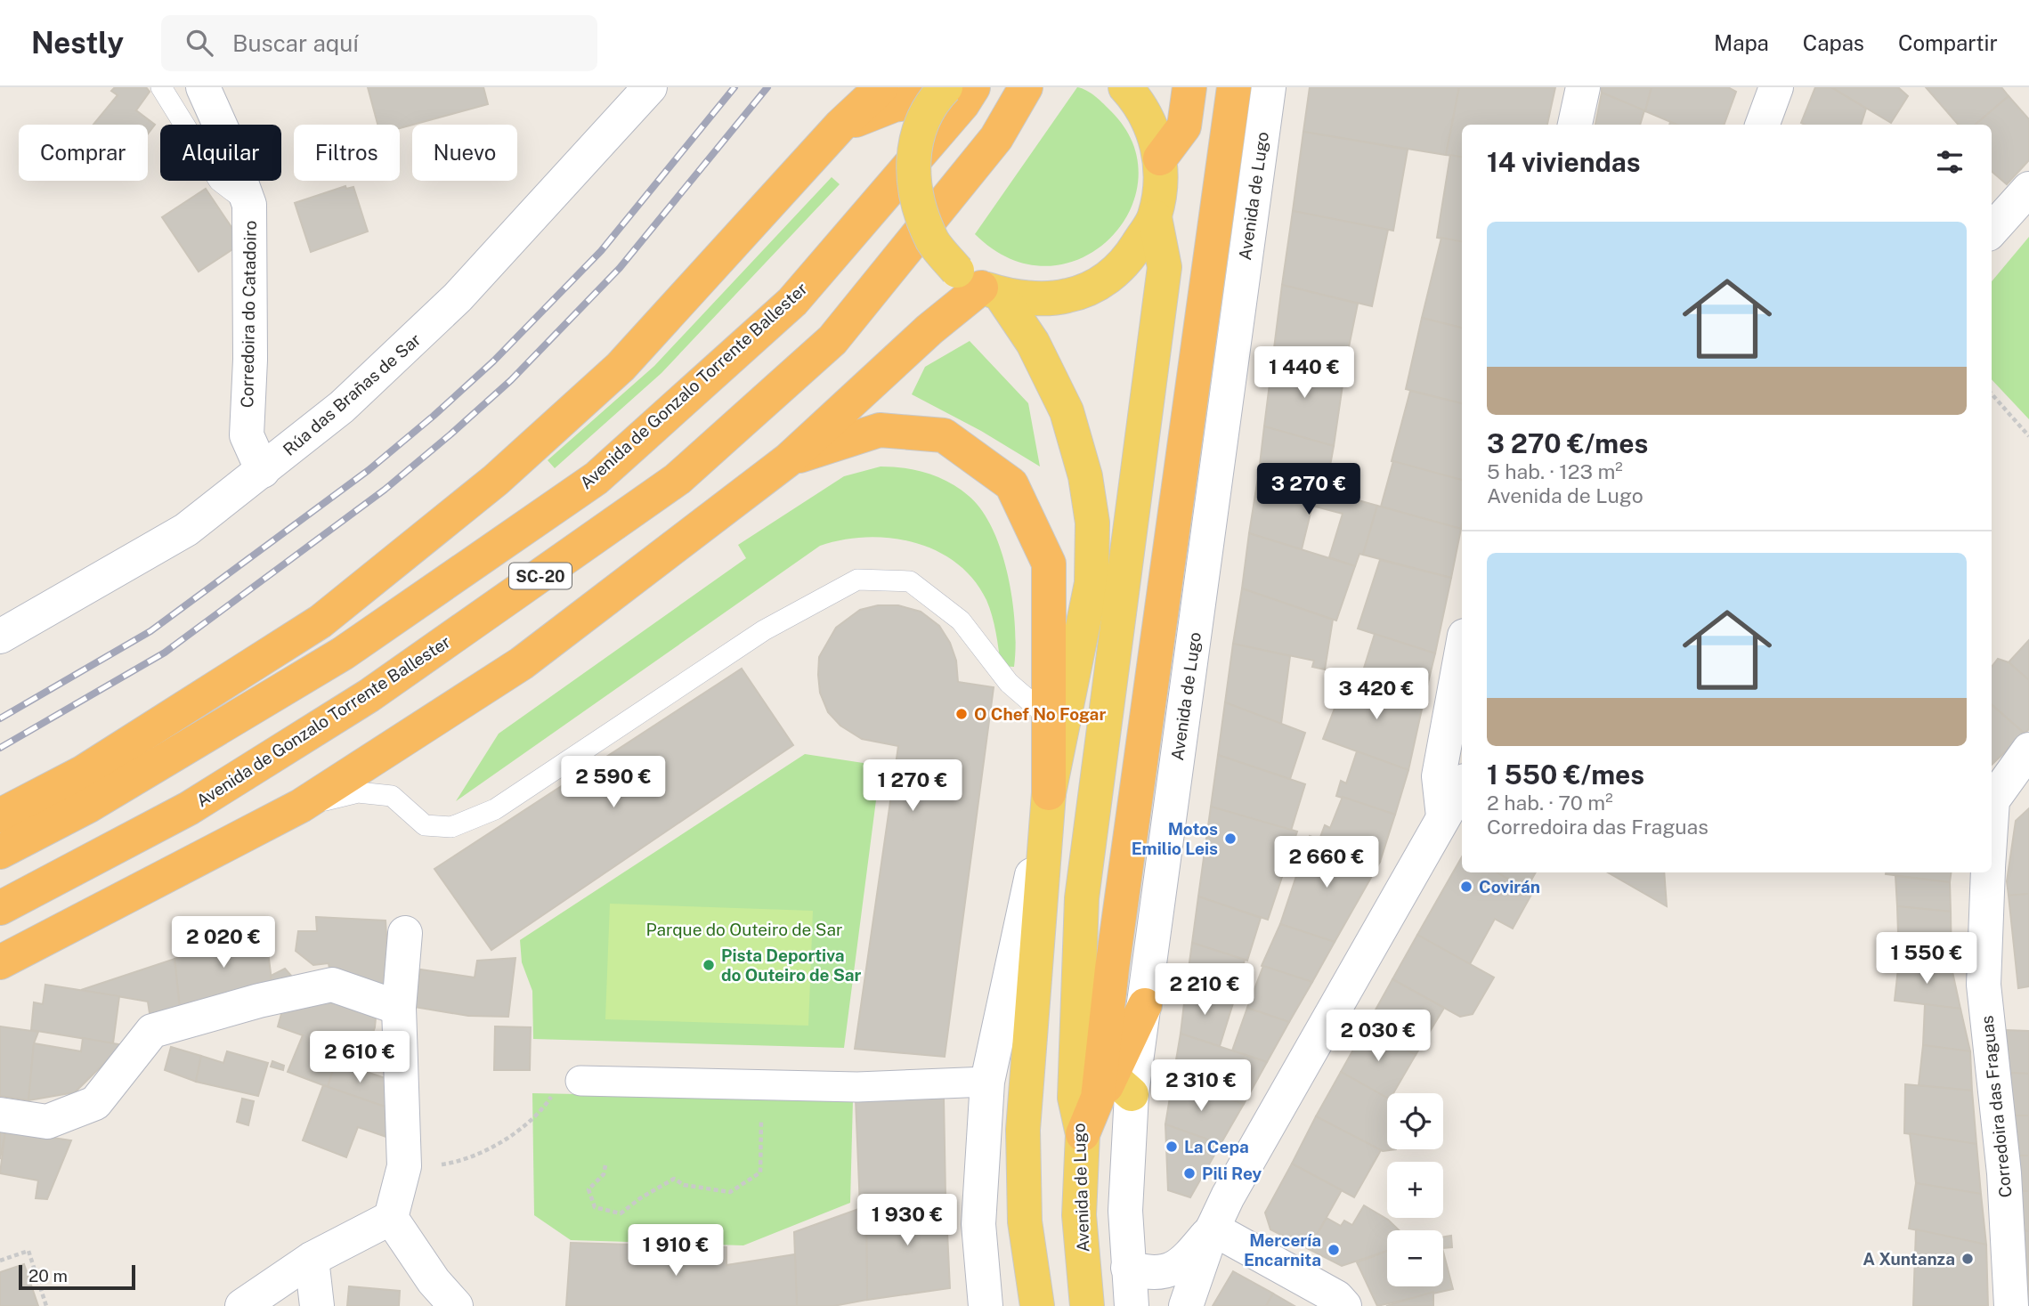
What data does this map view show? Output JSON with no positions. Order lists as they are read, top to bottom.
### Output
{
  "streets": {
    "highway": ["Avenida de Gonzalo Torrente Ballester", "SC-20"],
    "main road": ["Avenida de Lugo"],
    "street": ["Corredoira do Catadoiro", "Rúa das Brañas de Sar", "Corredoira das Fraguas"]
  },
  "crossings": [
    ["Corredoira do Catadoiro", "Rúa das Brañas de Sar"]
  ],
  "parks": ["Parque do Outeiro de Sar"],
  "places": [
    "O Chef No Fogar",
    "Motos Emilio Leis",
    "Covirán",
    "Pista Deportiva do Outeiro de Sar",
    "La Cepa",
    "Pili Rey",
    "Mercería Encarnita",
    "A Xuntanza"
  ],
  "scale_bar": "20 m",
  "page": {
    "header": "Nestly",
    "search": "Buscar aquí",
    "nav": ["Mapa", "Capas", "Compartir"],
    "chip": [
      "Comprar",
      "Alquilar",
      "Filtros",
      "Nuevo"
    ],
    "heading": "14 viviendas",
    "list": [
      {
        "name": "3 270 €/mes",
        "note": "5 hab. · 123 m² · Avenida de Lugo"
      },
      {
        "name": "1 550 €/mes",
        "note": "2 hab. · 70 m² · Corredoira das Fraguas"
      }
    ],
    "price": [
      "1 440 €",
      "3 270 €",
      "3 420 €",
      "2 590 €",
      "1 270 €",
      "2 660 €",
      "2 020 €",
      "1 550 €",
      "2 210 €",
      "2 030 €",
      "2 610 €",
      "2 310 €",
      "1 930 €",
      "1 910 €"
    ],
    "map_buttons": ["+", "−"],
    "scale": "20 m"
  }
}
